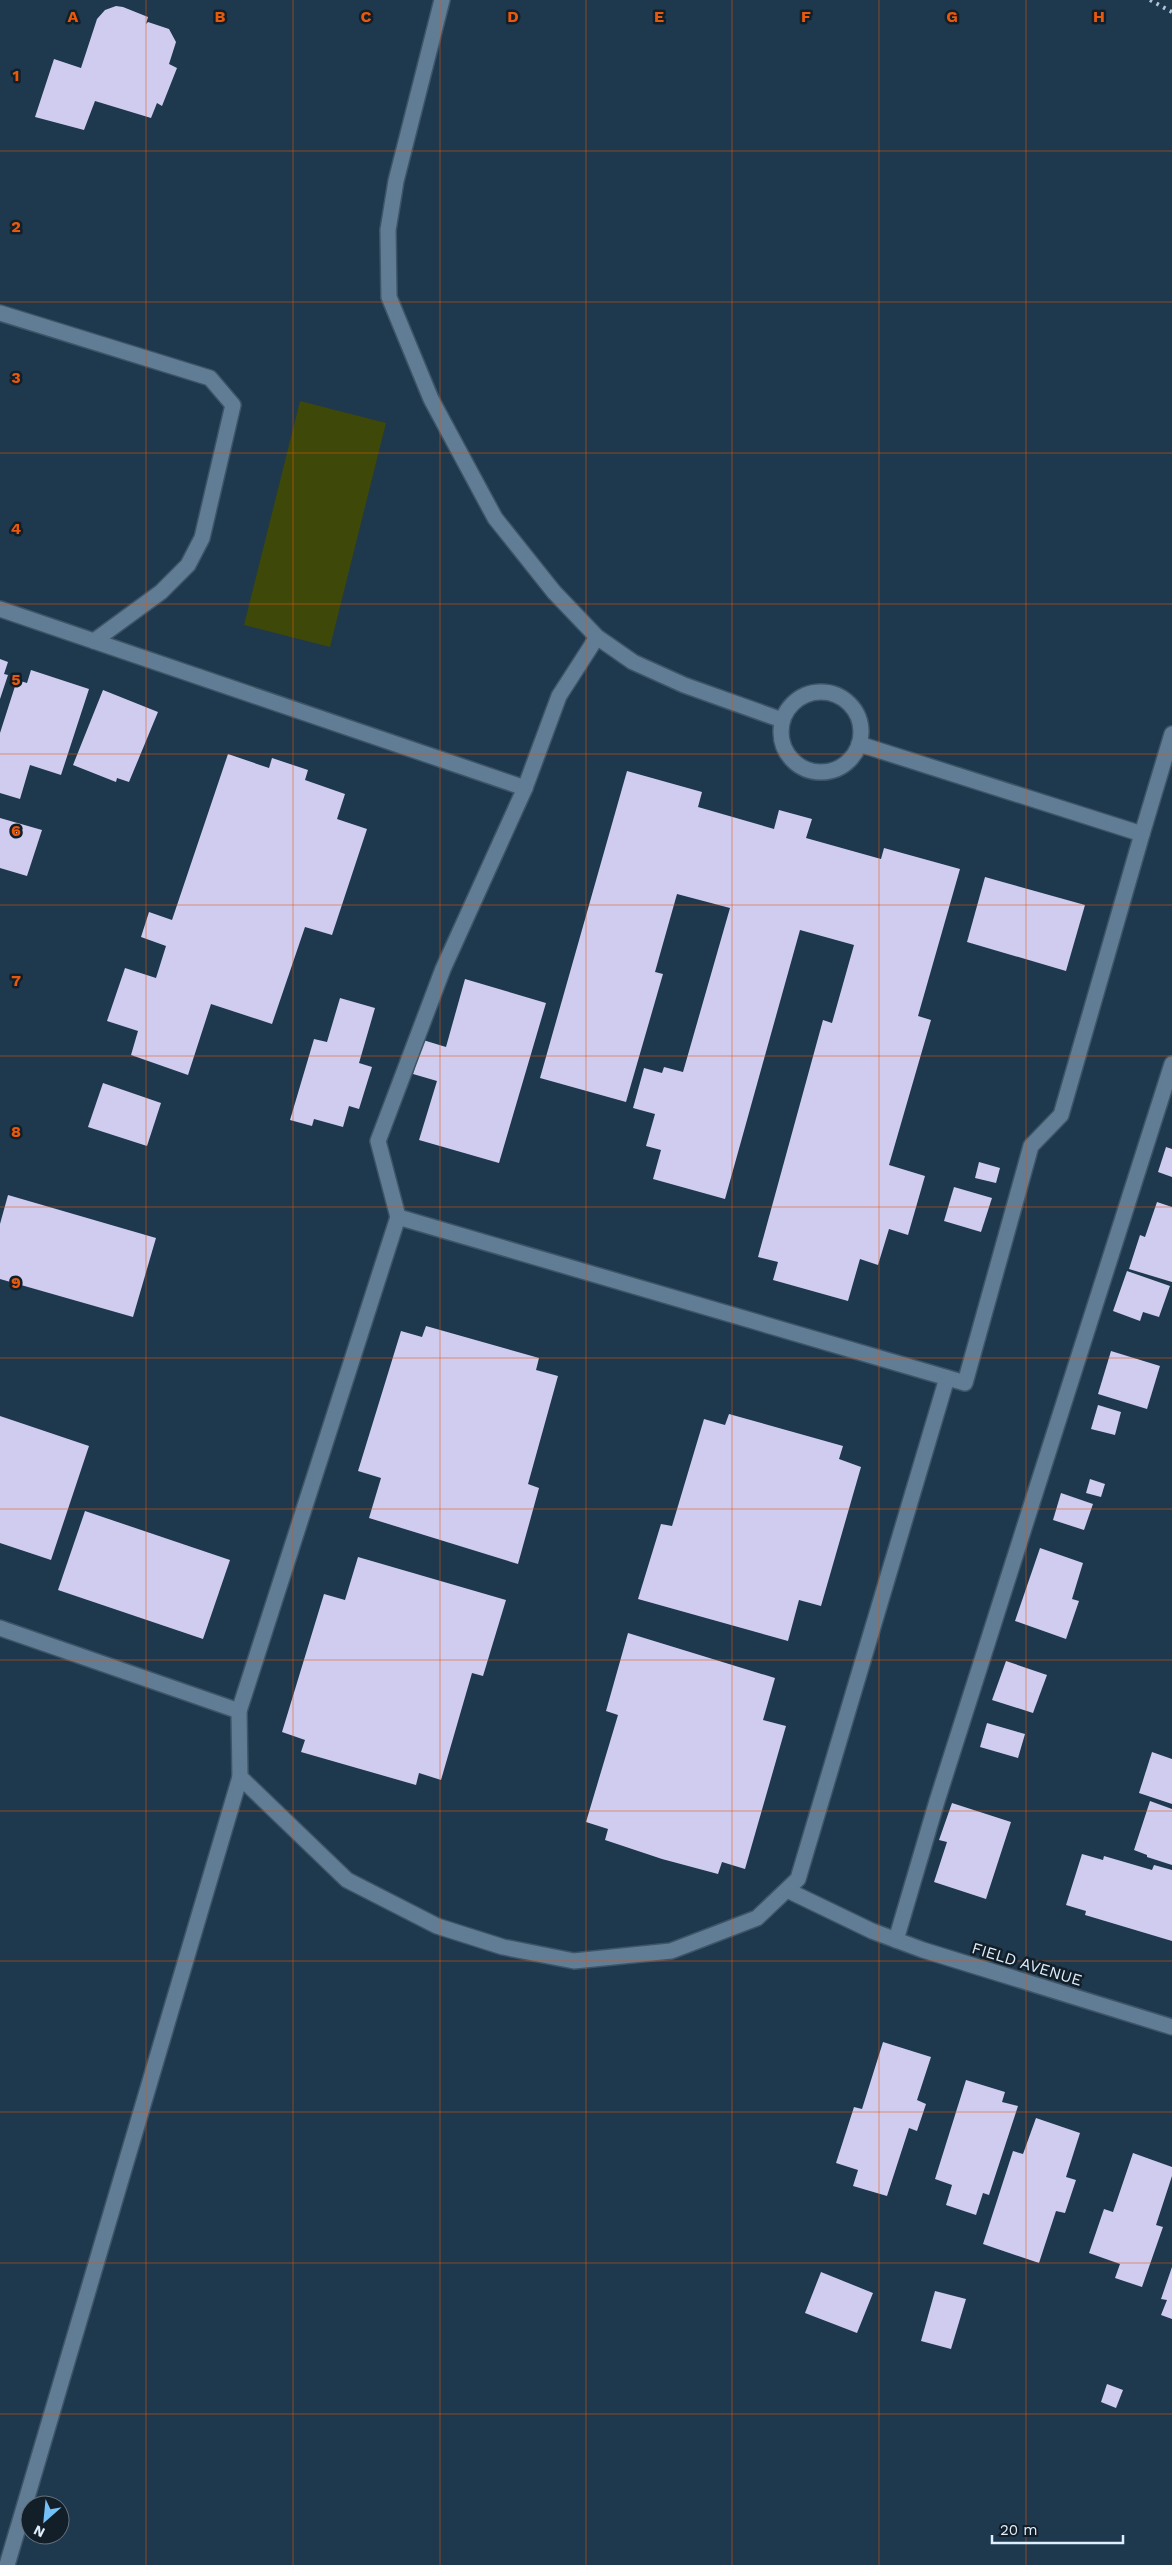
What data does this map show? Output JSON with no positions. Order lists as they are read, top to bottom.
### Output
{
  "streets": {
    "street": ["FIELD AVENUE"]
  },
  "scale_bar": "20 m",
  "north": "bottom left",
  "grid": {
    "columns": [
      "A",
      "B",
      "C",
      "D",
      "E",
      "F",
      "G",
      "H"
    ],
    "rows": [
      "1",
      "2",
      "3",
      "4",
      "5",
      "6",
      "7",
      "8",
      "9"
    ]
  }
}
